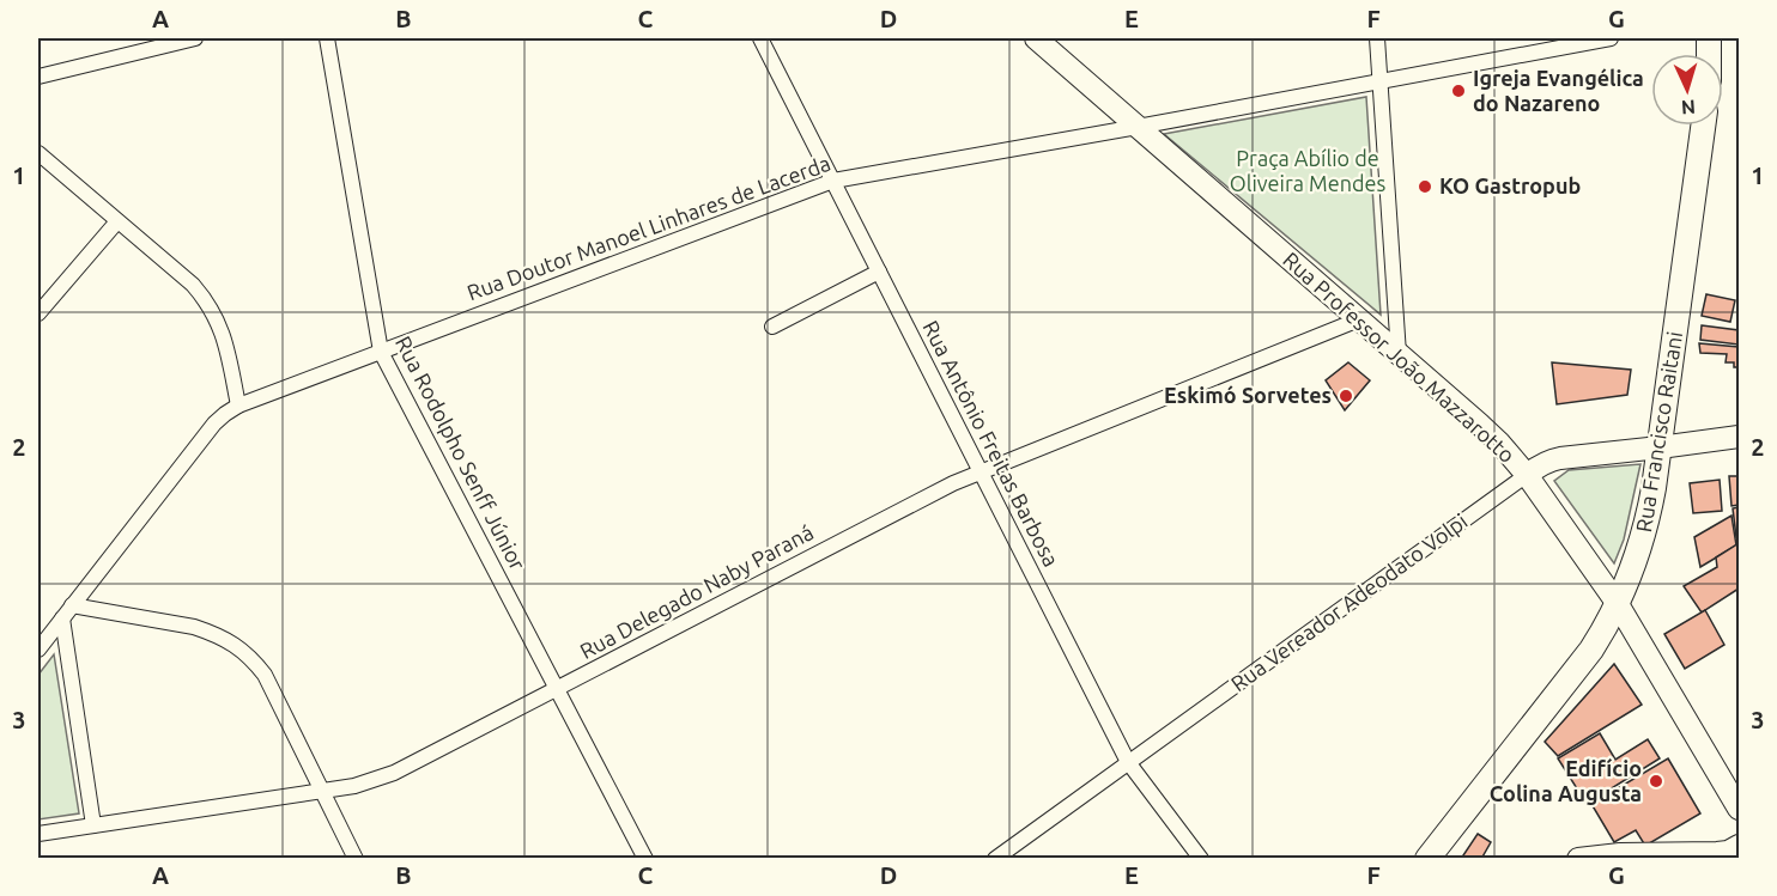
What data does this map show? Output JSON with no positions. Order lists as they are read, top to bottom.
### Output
{
  "streets": {
    "main road": ["Rua Francisco Raitani"],
    "street": [
      "Rua Doutor Manoel Linhares de Lacerda",
      "Rua Professor João Mazzarotto",
      "Rua Antônio Freitas Barbosa",
      "Rua Rodolpho Senff Júnior",
      "Rua Delegado Naby Paraná",
      "Rua Vereador Adeodato Volpi"
    ]
  },
  "crossings": [
    ["Rua Doutor Manoel Linhares de Lacerda", "Rua Professor João Mazzarotto"],
    ["Rua Doutor Manoel Linhares de Lacerda", "Rua Antônio Freitas Barbosa"],
    ["Rua Doutor Manoel Linhares de Lacerda", "Rua Rodolpho Senff Júnior"],
    ["Rua Professor João Mazzarotto", "Rua Francisco Raitani"],
    ["Rua Professor João Mazzarotto", "Rua Delegado Naby Paraná"],
    ["Rua Professor João Mazzarotto", "Rua Vereador Adeodato Volpi"],
    ["Rua Francisco Raitani", "Rua Vereador Adeodato Volpi"],
    ["Rua Antônio Freitas Barbosa", "Rua Delegado Naby Paraná"],
    ["Rua Antônio Freitas Barbosa", "Rua Vereador Adeodato Volpi"],
    ["Rua Rodolpho Senff Júnior", "Rua Delegado Naby Paraná"]
  ],
  "parks": ["Praça Abílio de Oliveira Mendes"],
  "places": [
    "Igreja Evangélica do Nazareno",
    "KO Gastropub",
    "Eskimó Sorvetes",
    "Edifício Colina Augusta"
  ],
  "north": "bottom",
  "grid": {
    "columns": [
      "A",
      "B",
      "C",
      "D",
      "E",
      "F",
      "G"
    ],
    "rows": ["1", "2", "3"]
  }
}
